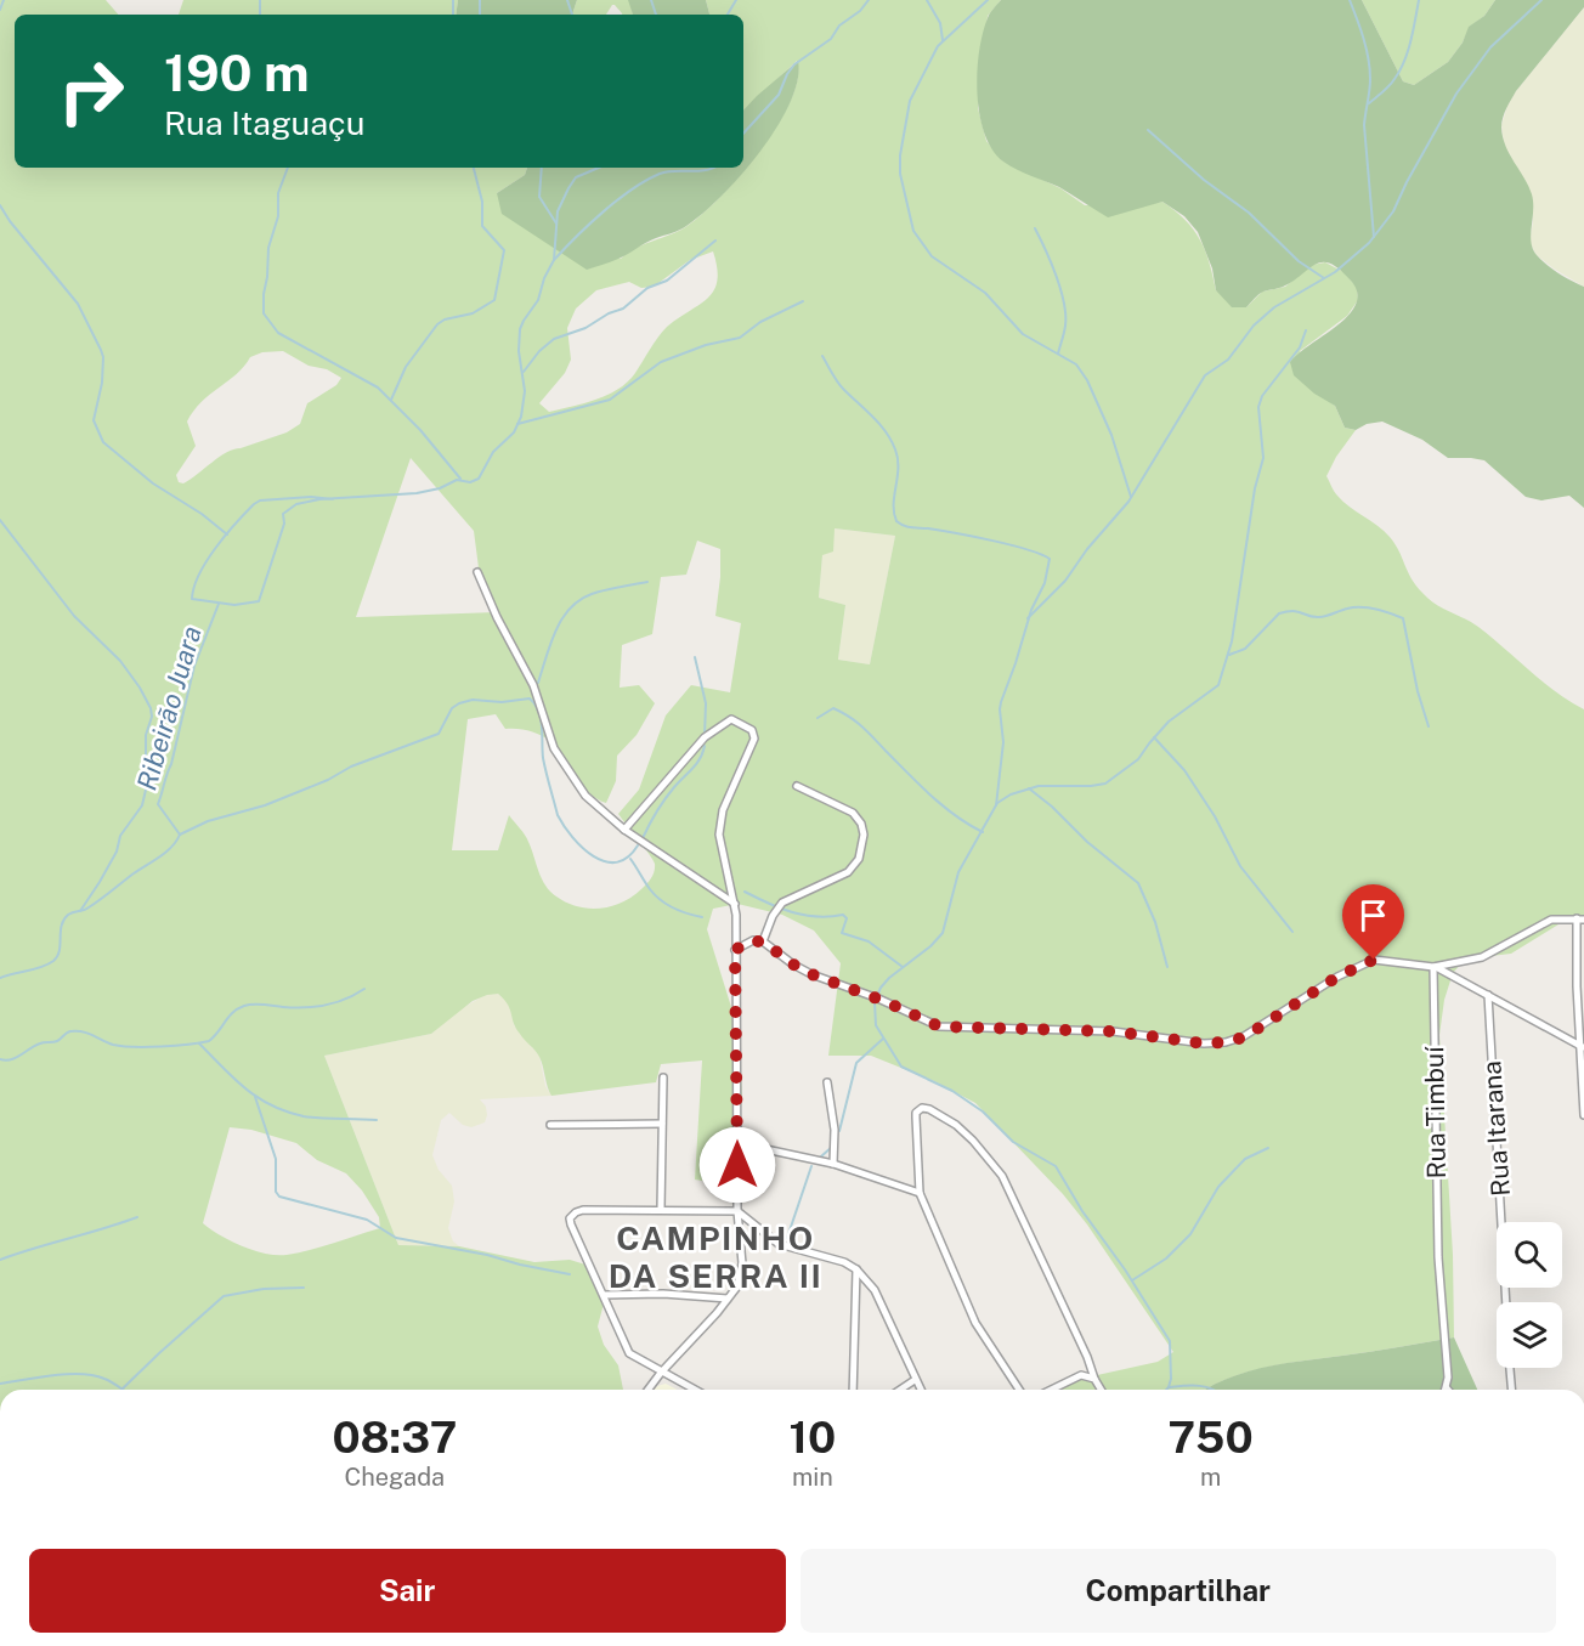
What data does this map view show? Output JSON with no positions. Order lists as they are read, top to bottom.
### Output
{
  "streets": {
    "street": ["Rua Timbuí", "Rua Itarana"]
  },
  "districts": ["CAMPINHO DA SERRA II"],
  "water": ["Ribeirão Juara"],
  "page": {
    "turn": ["190 m", "Rua Itaguaçu"],
    "eta": [
      "08:37",
      "Chegada",
      "10",
      "min",
      "750",
      "m"
    ],
    "buttons": ["Sair", "Compartilhar"]
  }
}
